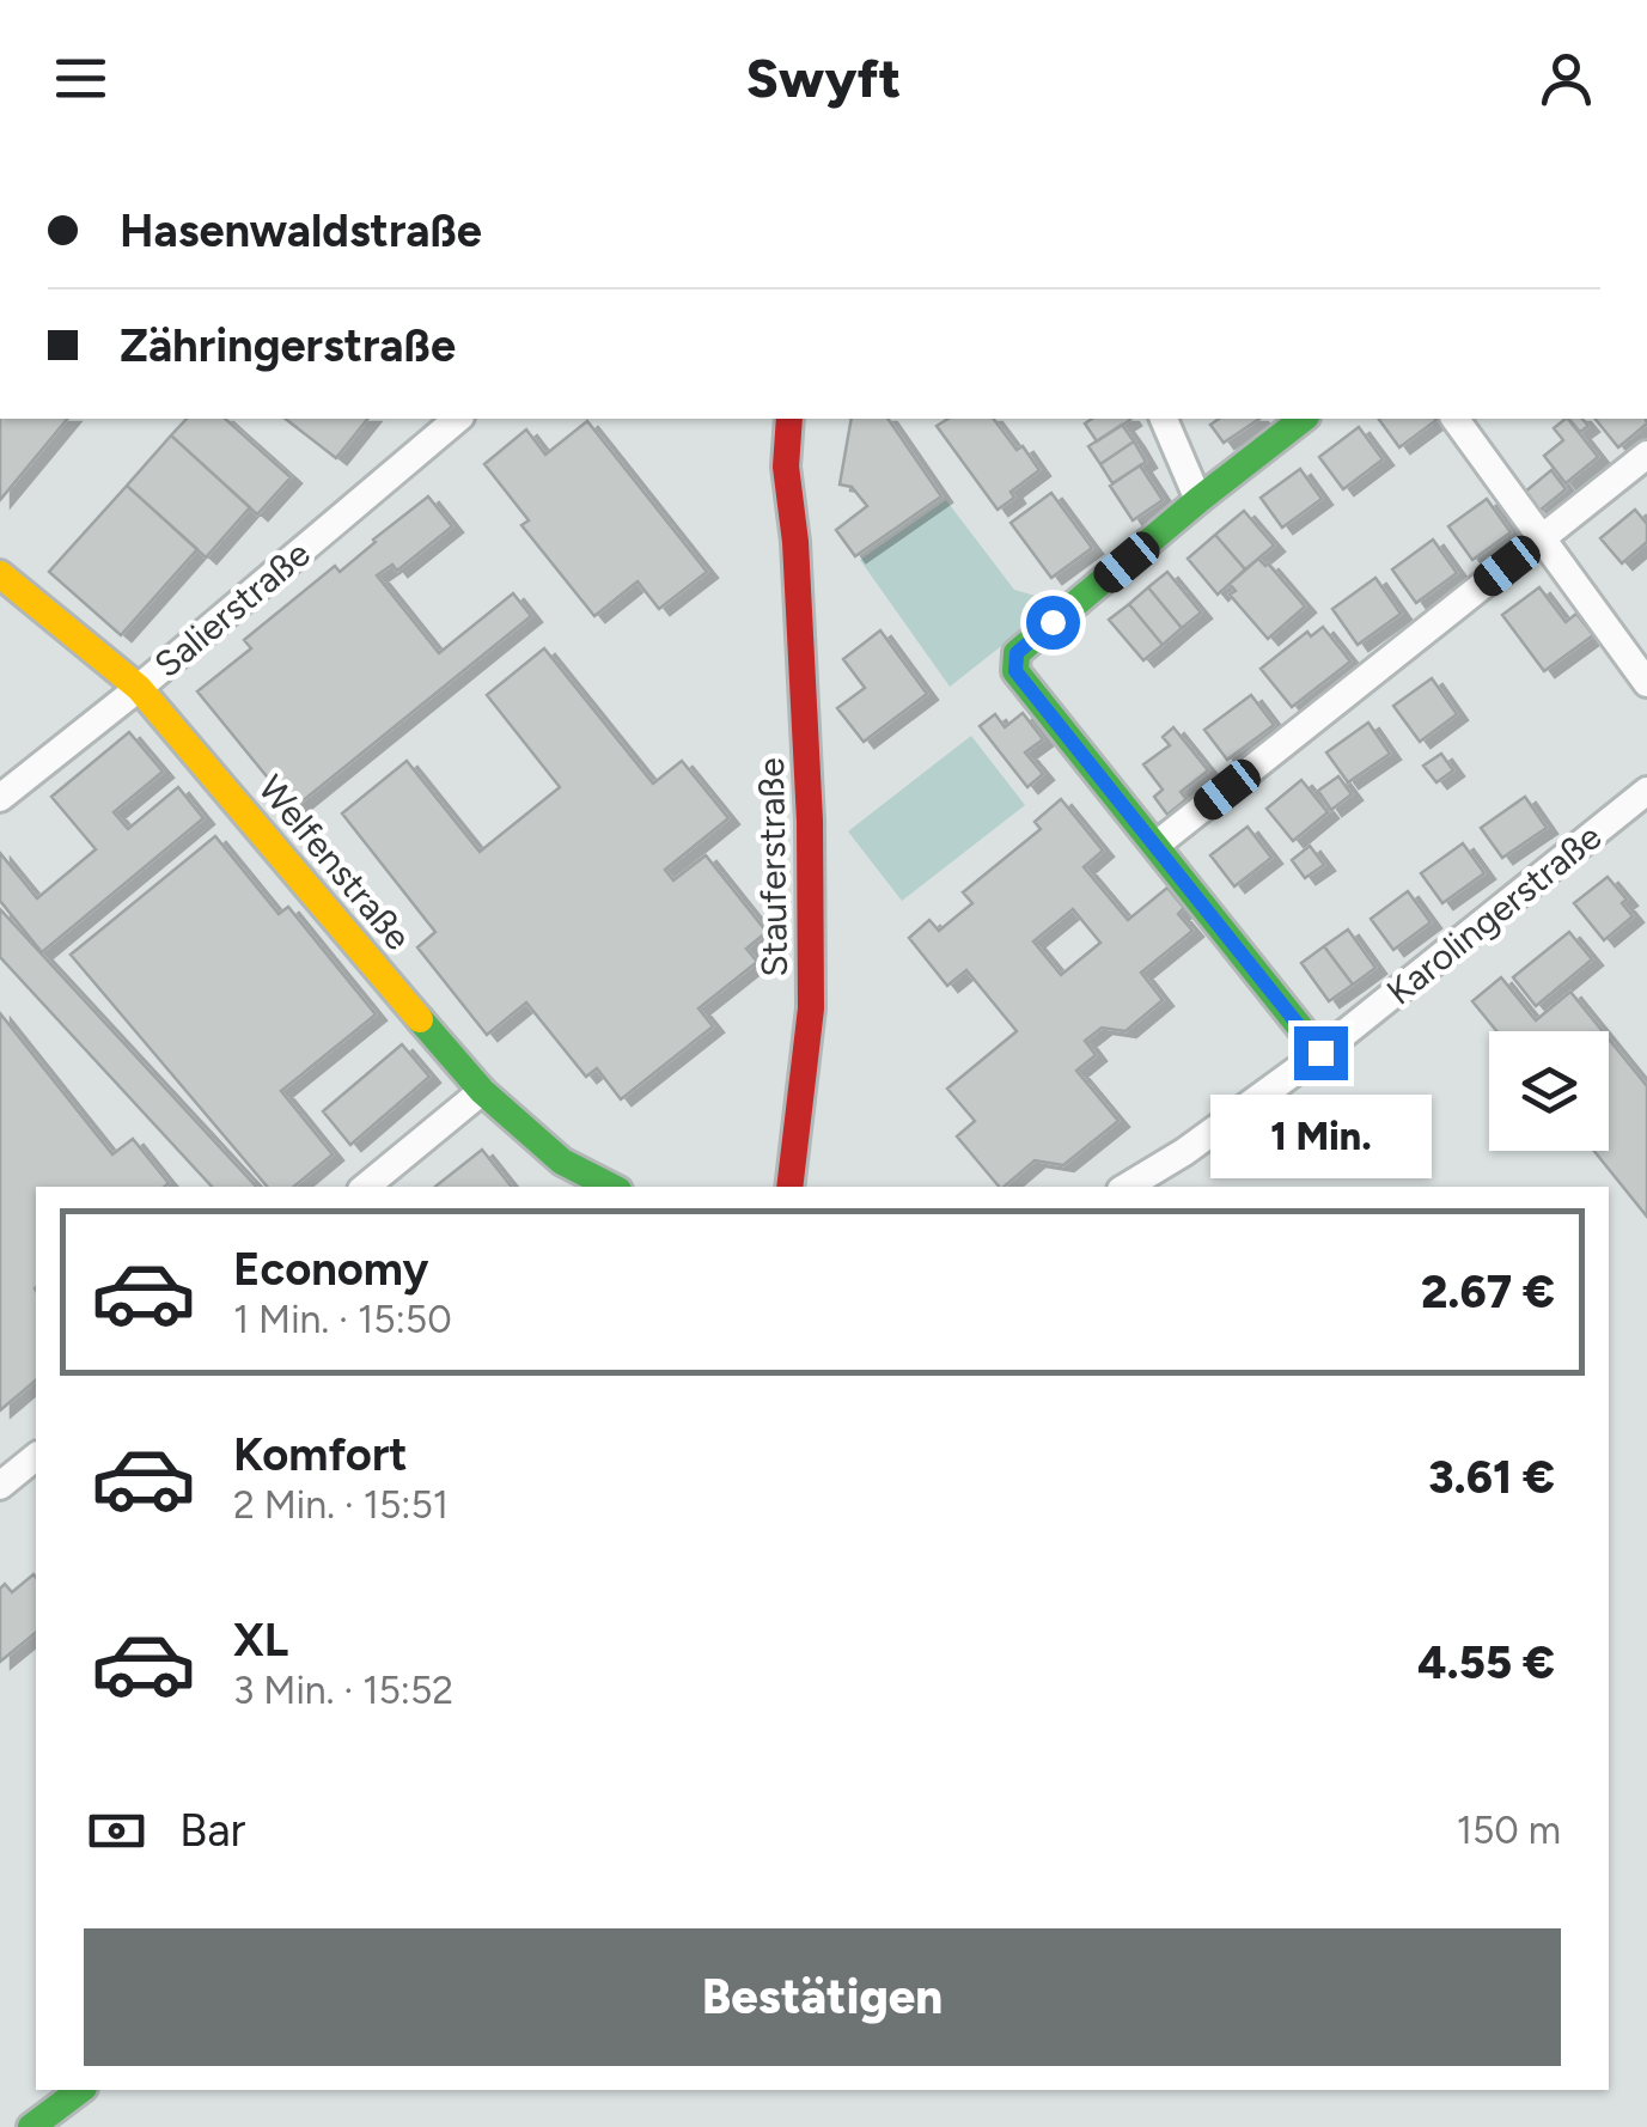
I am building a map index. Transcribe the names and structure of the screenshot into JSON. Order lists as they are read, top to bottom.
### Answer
{
  "streets": {
    "street": [
      "Salierstraße",
      "Welfenstraße",
      "Stauferstraße",
      "Karolingerstraße"
    ]
  },
  "crossings": [
    ["Salierstraße", "Welfenstraße"]
  ],
  "page": {
    "header": "Swyft",
    "banner": ["Hasenwaldstraße", "Zähringerstraße"],
    "bubble": "1 Min.",
    "list": [
      {
        "name": "Economy",
        "note": "1 Min. · 15:50",
        "value": "2.67 €"
      },
      {
        "name": "Komfort",
        "note": "2 Min. · 15:51",
        "value": "3.61 €"
      },
      {
        "name": "XL",
        "note": "3 Min. · 15:52",
        "value": "4.55 €"
      }
    ],
    "pay": ["Bar", "150 m"],
    "buttons": "Bestätigen"
  }
}
